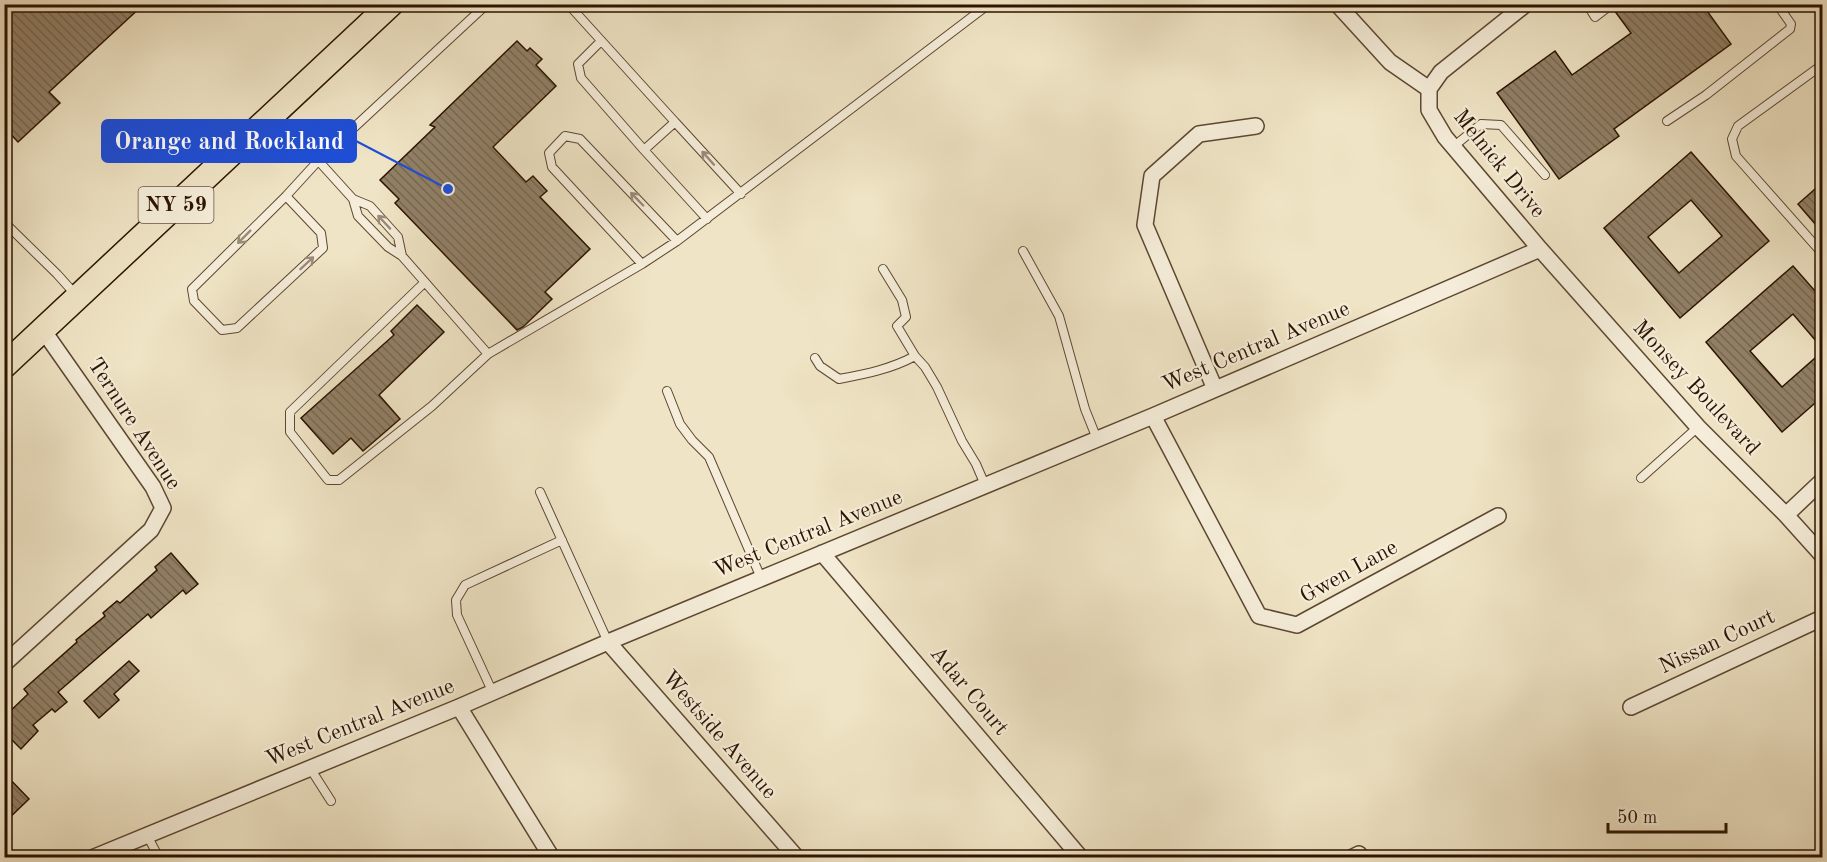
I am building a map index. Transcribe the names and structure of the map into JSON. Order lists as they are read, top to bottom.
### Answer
{
  "streets": {
    "main road": ["NY 59"],
    "street": [
      "Melnick Drive",
      "West Central Avenue",
      "Monsey Boulevard",
      "Ternure Avenue",
      "Gwen Lane",
      "Nissan Court",
      "Adar Court",
      "Westside Avenue"
    ]
  },
  "crossings": [
    ["Melnick Drive", "West Central Avenue"],
    ["Melnick Drive", "Monsey Boulevard"],
    ["NY 59", "Ternure Avenue"],
    ["West Central Avenue", "Monsey Boulevard"],
    ["West Central Avenue", "Gwen Lane"],
    ["West Central Avenue", "Adar Court"],
    ["West Central Avenue", "Westside Avenue"]
  ],
  "places": ["Orange and Rockland"],
  "scale_bar": "50 m"
}
